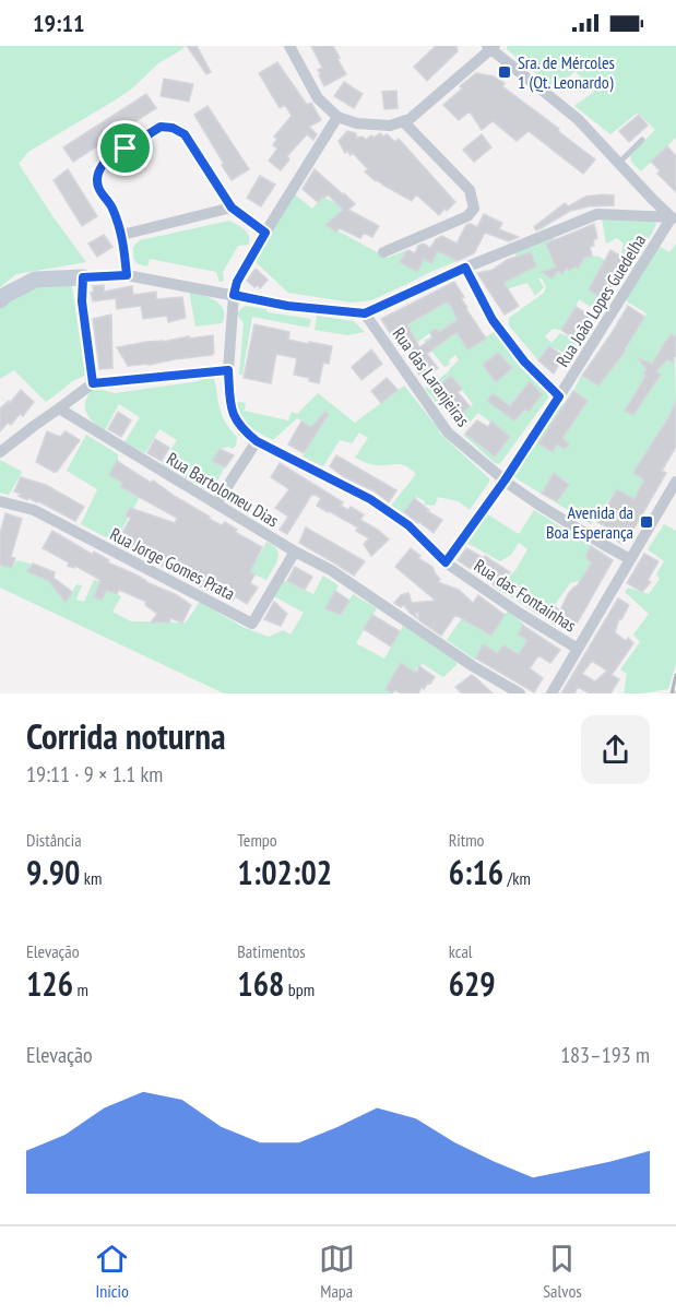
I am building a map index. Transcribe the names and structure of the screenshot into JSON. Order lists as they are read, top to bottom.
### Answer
{
  "streets": {
    "street": [
      "Rua João Lopes Guedelha",
      "Rua das Laranjeiras",
      "Rua Bartolomeu Dias",
      "Rua Jorge Gomes Prata",
      "Rua das Fontainhas"
    ]
  },
  "crossings": [
    ["Rua João Lopes Guedelha", "Rua das Laranjeiras"],
    ["Rua João Lopes Guedelha", "Rua das Fontainhas"],
    ["Rua Bartolomeu Dias", "Rua Jorge Gomes Prata"]
  ],
  "places": {
    "transit": ["Sra. de Mércoles 1 (Qt. Leonardo)", "Avenida da Boa Esperança"]
  },
  "page": {
    "status": "19:11",
    "heading": ["Corrida noturna", "19:11 · 9 × 1.1 km"],
    "stats": [
      ["Distância", "9.90 km"],
      ["Tempo", "1:02:02"],
      ["Ritmo", "6:16 /km"],
      ["Elevação", "126 m"],
      ["Batimentos", "168 bpm"],
      ["kcal", "629"]
    ],
    "chart": ["Elevação", "183–193 m"],
    "tabs": ["Início", "Mapa", "Salvos"]
  }
}
